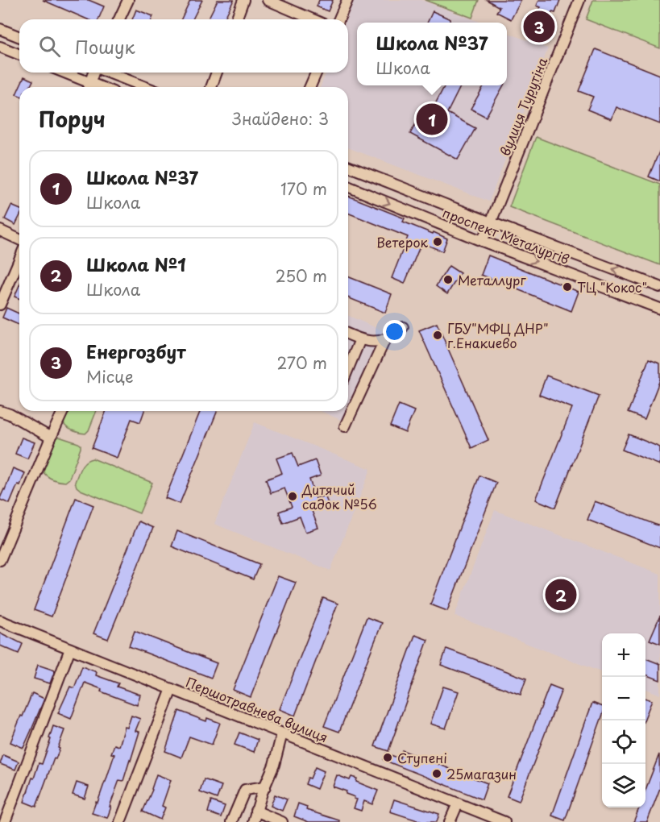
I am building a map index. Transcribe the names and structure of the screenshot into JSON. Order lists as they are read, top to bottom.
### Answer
{
  "streets": {
    "street": ["вулиця Турутіна", "проспект Металургів", "Першотравнева вулиця"]
  },
  "crossings": [
    ["вулиця Турутіна", "проспект Металургів"]
  ],
  "places": [
    "Ветерок",
    "Металлург",
    "ТЦ \"Кокос\"",
    "ГБУ\"МФЦ ДНР\" г.Енакиево",
    "Дитячий садок №56",
    "Ступені",
    "25магазин"
  ],
  "page": {
    "pins": ["3", "1", "2"],
    "search": "Пошук",
    "popup": ["Школа №37", "Школа"],
    "heading": ["Поруч", "Знайдено: 3"],
    "list": [
      {
        "mark": "1",
        "name": "Школа №37",
        "note": "Школа",
        "value": "170 m"
      },
      {
        "mark": "2",
        "name": "Школа №1",
        "note": "Школа",
        "value": "250 m"
      },
      {
        "mark": "3",
        "name": "Енергозбут",
        "note": "Місце",
        "value": "270 m"
      }
    ],
    "map_buttons": ["+", "−"]
  }
}
